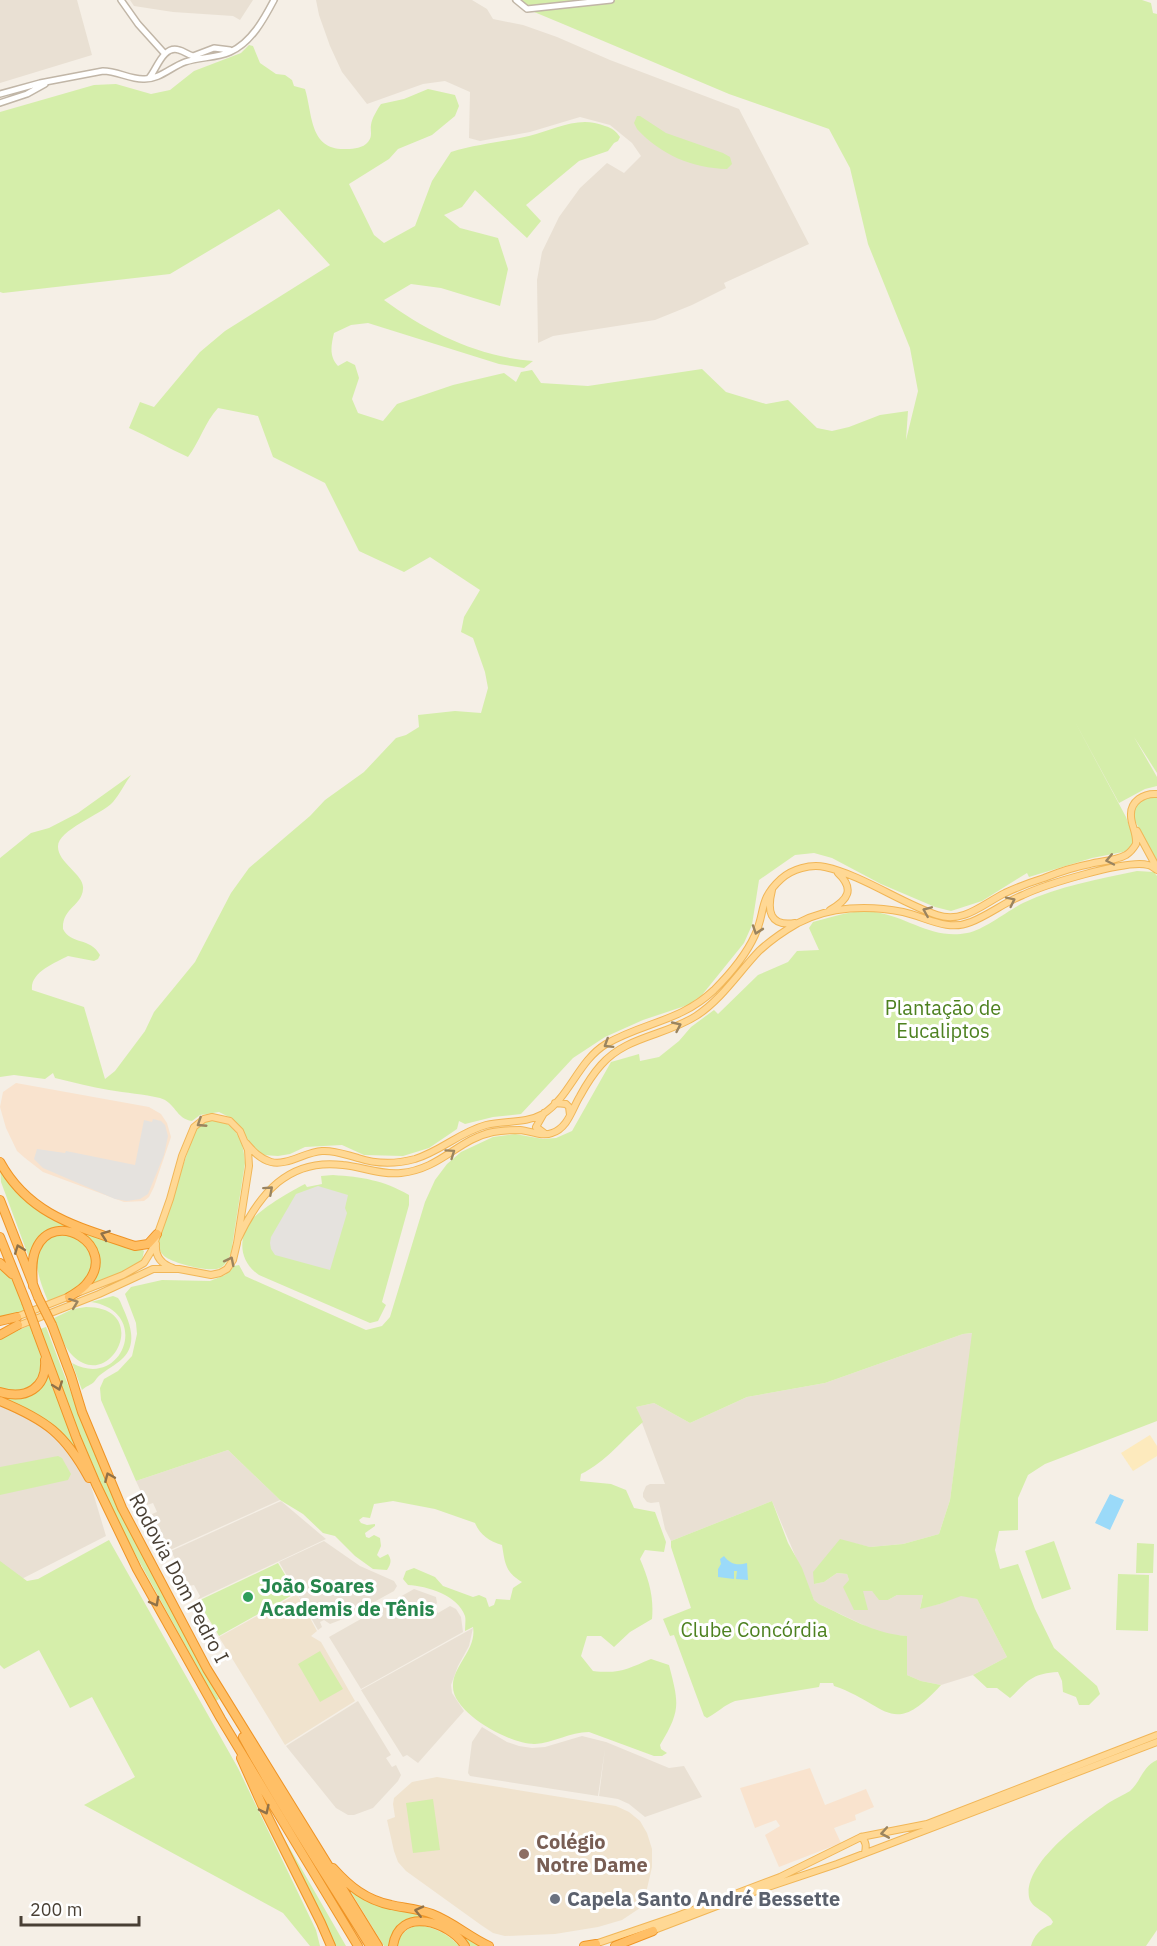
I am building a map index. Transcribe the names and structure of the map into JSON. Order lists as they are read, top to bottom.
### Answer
{
  "streets": {
    "highway": ["Rodovia Dom Pedro I"]
  },
  "parks": ["Plantação de Eucaliptos", "Clube Concórdia"],
  "places": ["João Soares Academis de Tênis", "Colégio Notre Dame", "Capela Santo André Bessette"],
  "scale_bar": "200 m"
}
